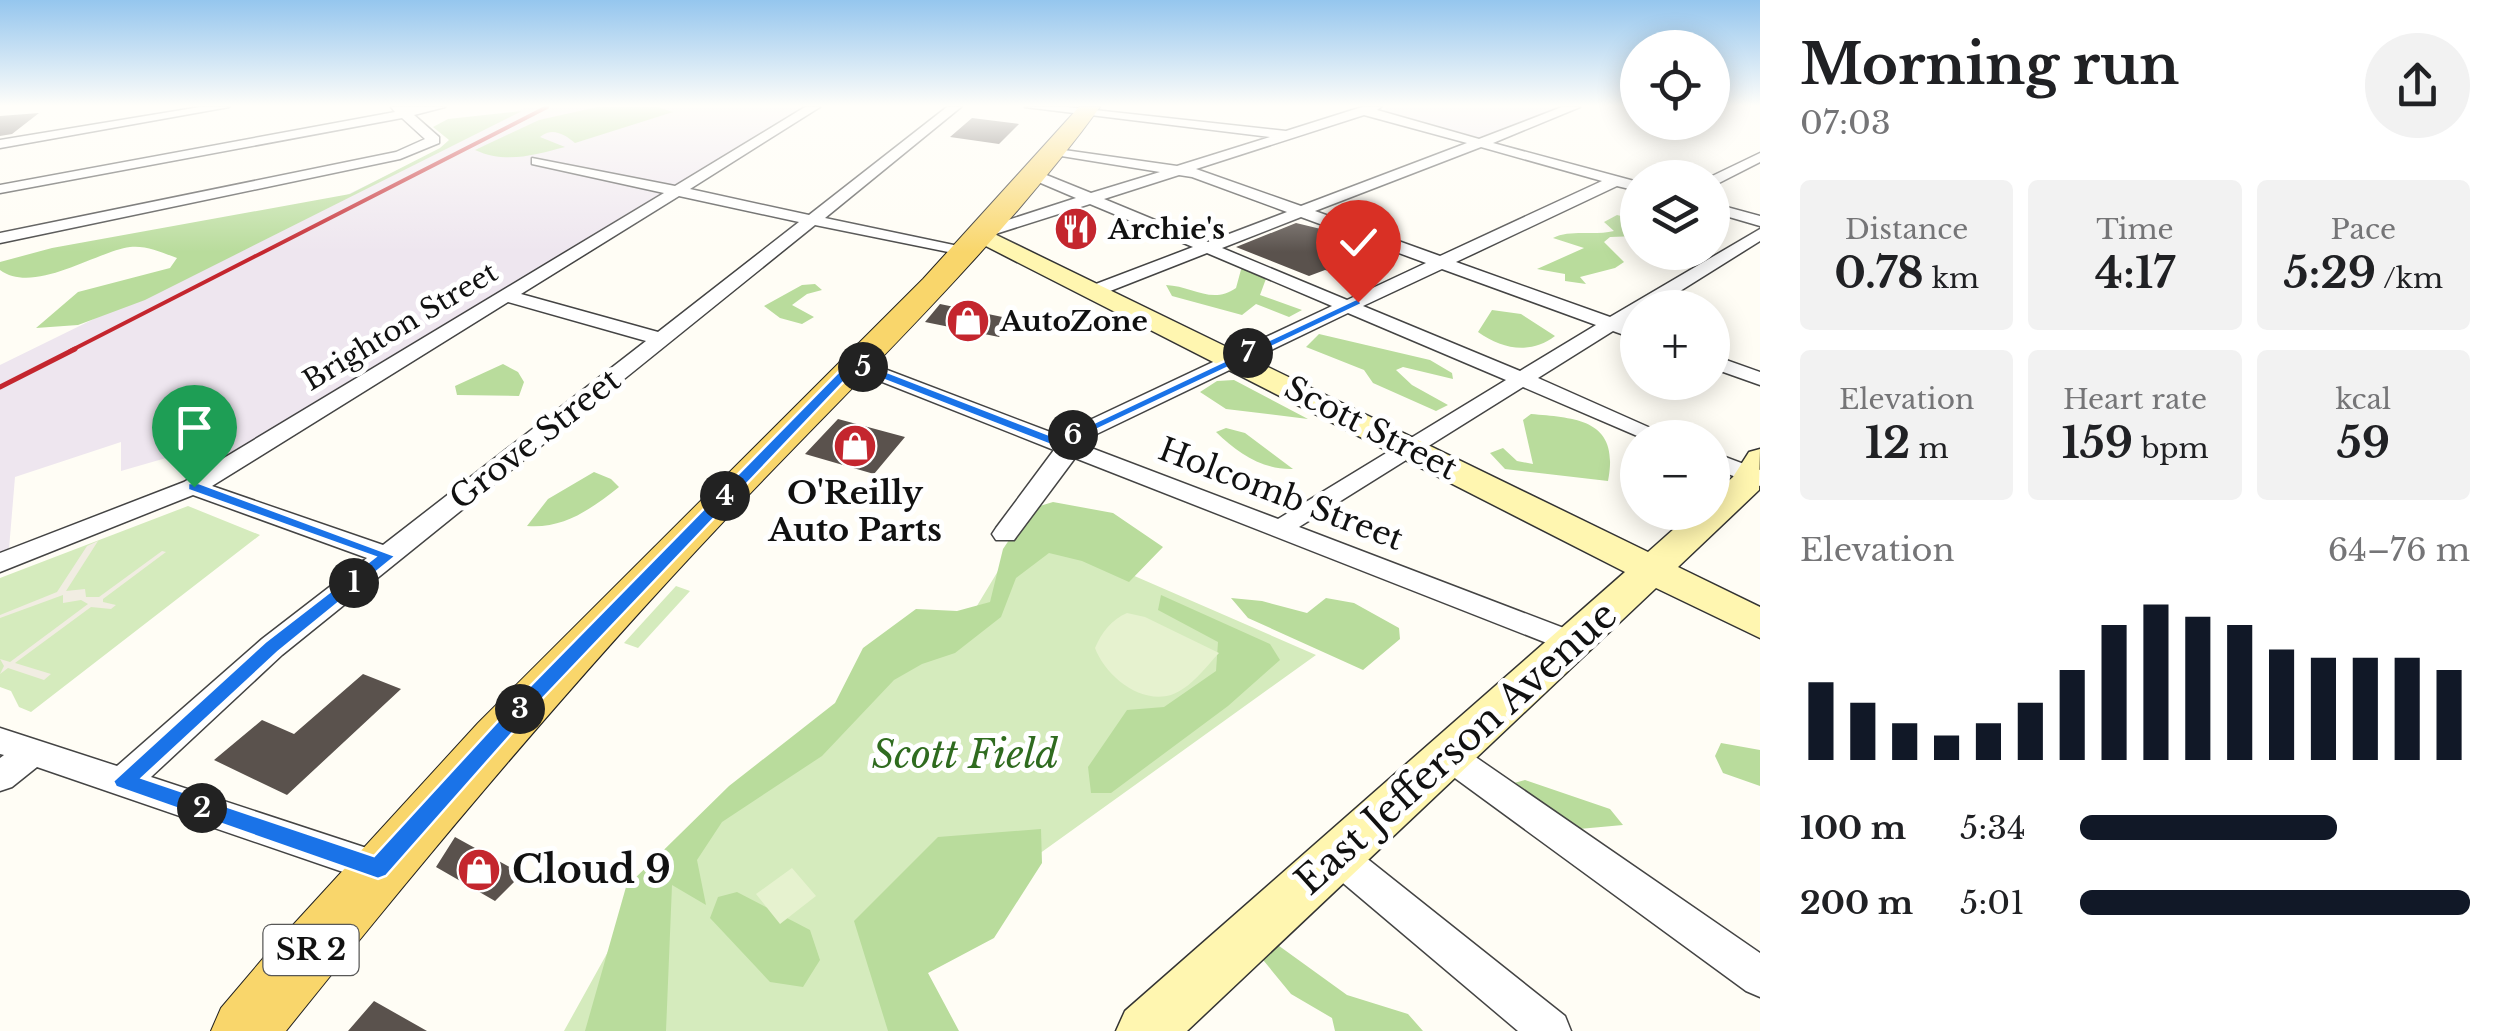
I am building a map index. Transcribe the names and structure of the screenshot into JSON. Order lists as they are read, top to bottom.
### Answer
{
  "streets": {
    "main road": ["SR 2"],
    "street": [
      "Brighton Street",
      "Scott Street",
      "Grove Street",
      "Holcomb Street",
      "East Jefferson Avenue"
    ]
  },
  "crossings": [
    ["Scott Street", "East Jefferson Avenue"],
    ["Scott Street", "SR 2"],
    ["Holcomb Street", "East Jefferson Avenue"],
    ["Holcomb Street", "SR 2"]
  ],
  "parks": ["Scott Field"],
  "places": {
    "restaurant": ["Archie's"],
    "shop": ["AutoZone", "O'Reilly Auto Parts", "Cloud 9"]
  },
  "page": {
    "heading": ["Morning run", "07:03"],
    "map_buttons": ["+", "−"],
    "stats": [
      ["Distance", "0.78 km"],
      ["Time", "4:17"],
      ["Pace", "5:29 /km"],
      ["Elevation", "12 m"],
      ["Heart rate", "159 bpm"],
      ["kcal", "59"]
    ],
    "pins": [
      "7",
      "5",
      "6",
      "4",
      "1",
      "3",
      "2"
    ],
    "chart": ["Elevation", "64–76 m"],
    "list": [
      {
        "name": "100 m",
        "note": "5:34"
      },
      {
        "name": "200 m",
        "note": "5:01"
      }
    ]
  }
}
